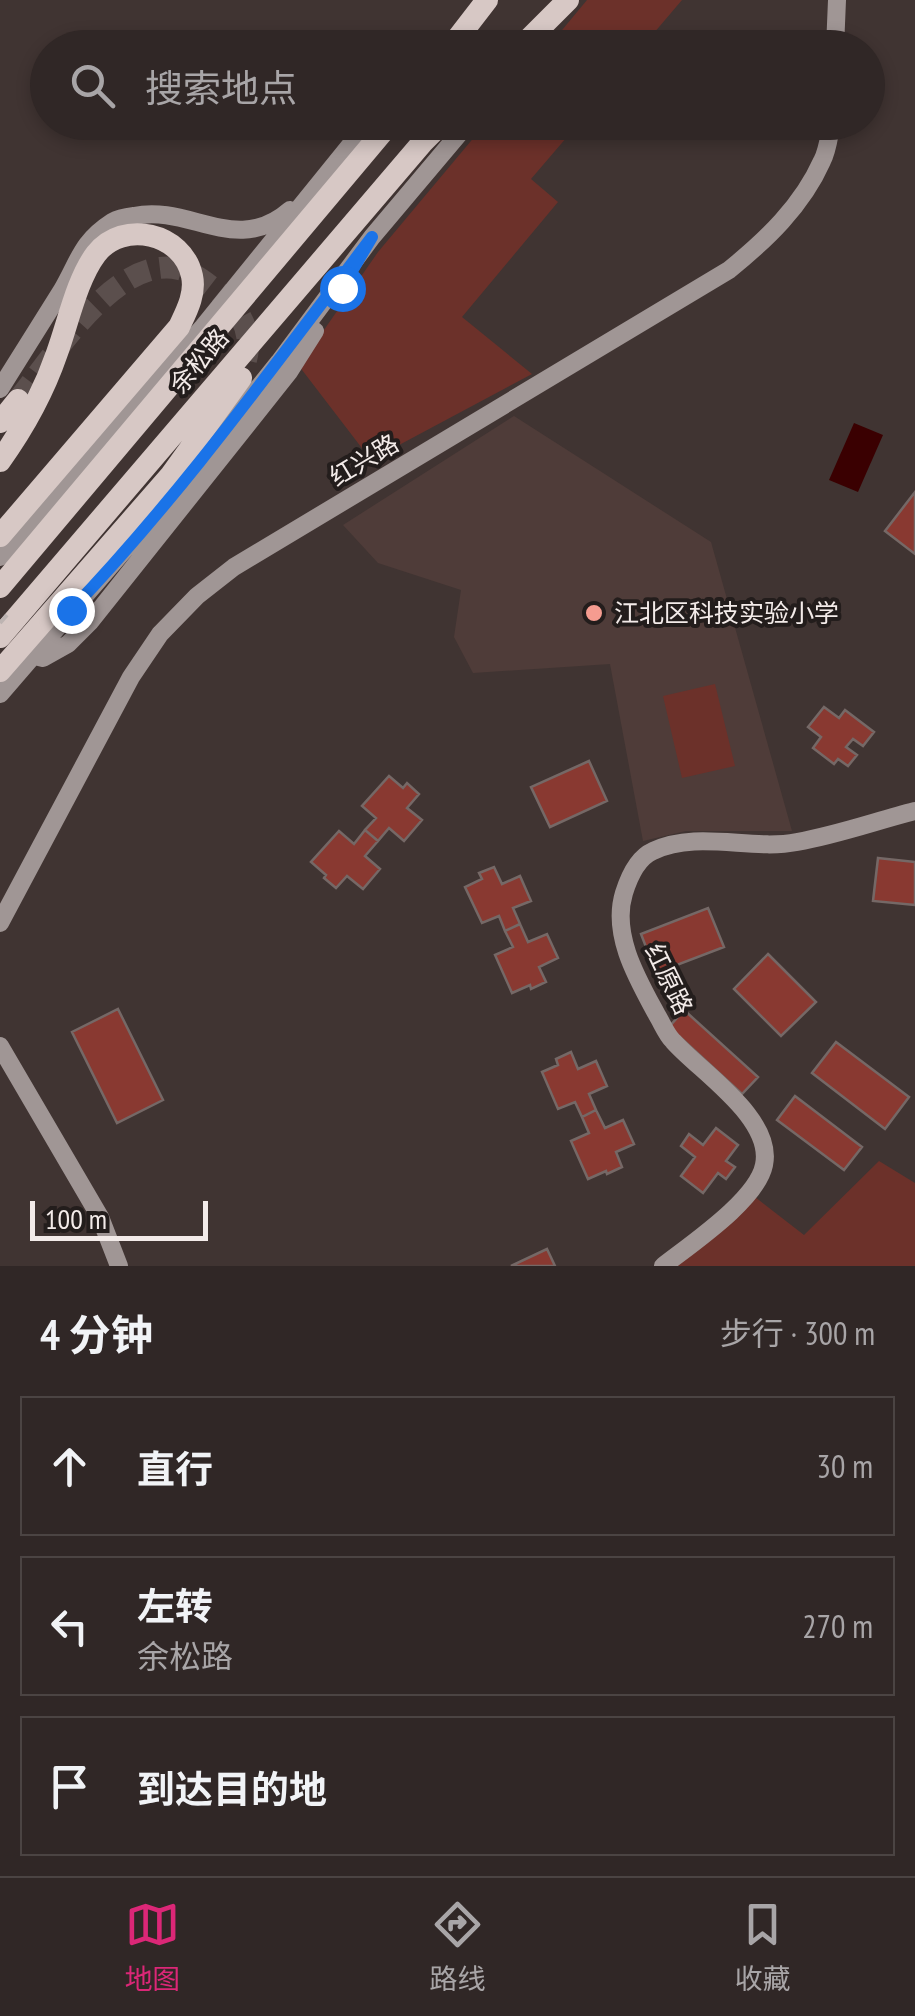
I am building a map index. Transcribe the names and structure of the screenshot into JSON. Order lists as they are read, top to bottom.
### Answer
{
  "streets": {
    "highway": ["余松路"],
    "main road": ["红兴路", "红原路"]
  },
  "places": ["江北区科技实验小学"],
  "scale_bar": "100 m",
  "page": {
    "search": "搜索地点",
    "scale": "100 m",
    "heading": ["4 分钟", "步行 · 300 m"],
    "list": [
      ["直行", "30 m"],
      ["左转", "余松路", "270 m"],
      "到达目的地"
    ],
    "nav": ["地图", "路线", "收藏"]
  }
}
